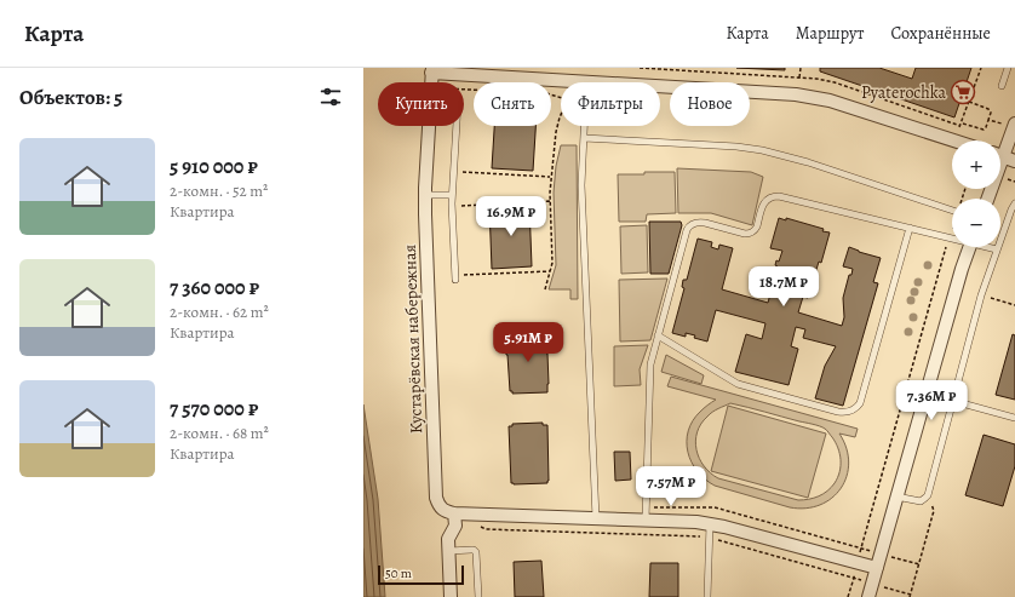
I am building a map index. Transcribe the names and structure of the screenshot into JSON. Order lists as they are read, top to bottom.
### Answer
{
  "streets": {
    "street": ["Кустарёвская набережная"]
  },
  "places": {
    "supermarket": ["Pyaterochka"]
  },
  "scale_bar": "50 m",
  "page": {
    "header": "Карта",
    "nav": ["Карта", "Маршрут", "Сохранённые"],
    "heading": "Объектов: 5",
    "chip": [
      "Купить",
      "Снять",
      "Фильтры",
      "Новое"
    ],
    "list": [
      {
        "name": "5 910 000 ₽",
        "note": "2-комн. · 52 m² · Квартира"
      },
      {
        "name": "7 360 000 ₽",
        "note": "2-комн. · 62 m² · Квартира"
      },
      {
        "name": "7 570 000 ₽",
        "note": "2-комн. · 68 m² · Квартира"
      }
    ],
    "map_buttons": ["+", "−"],
    "price": [
      "16.9M ₽",
      "18.7M ₽",
      "5.91M ₽",
      "7.36M ₽",
      "7.57M ₽"
    ],
    "scale": "50 m"
  }
}
